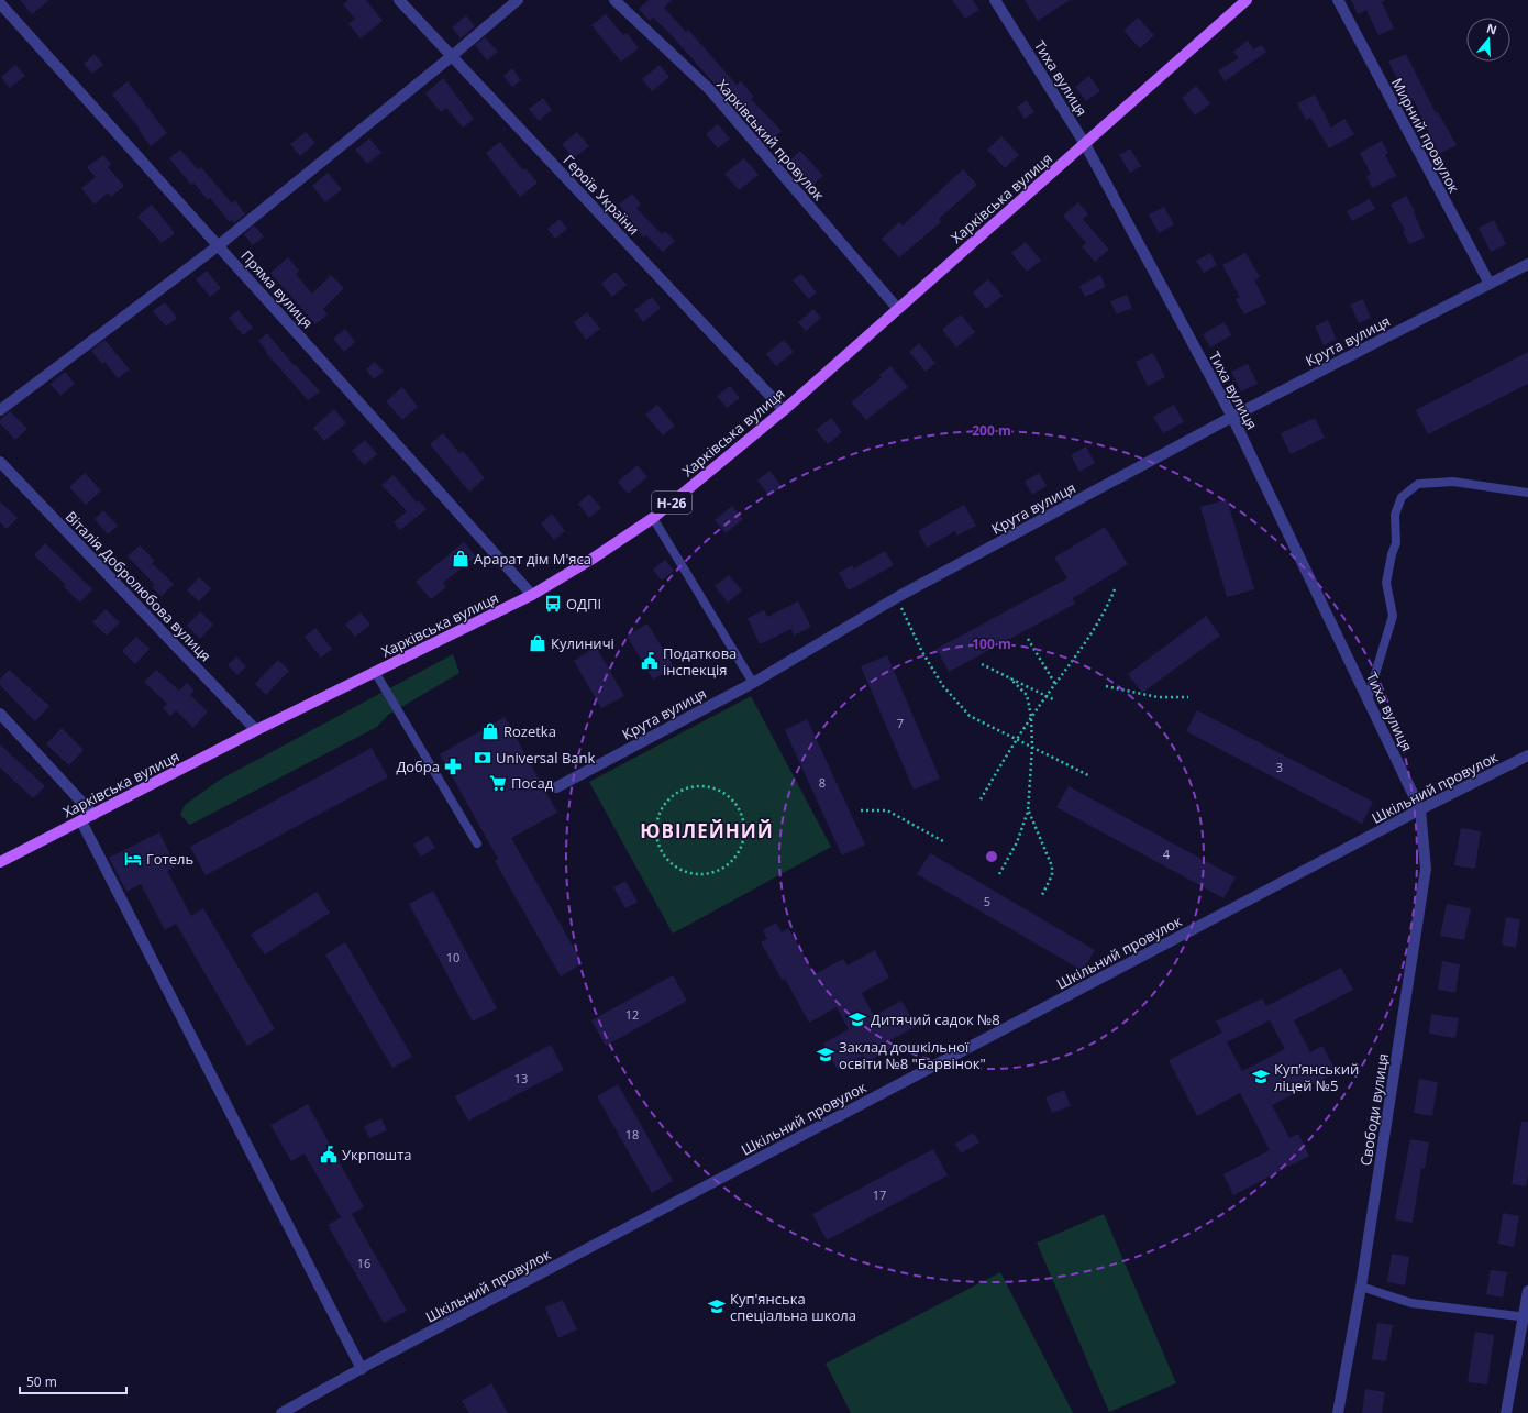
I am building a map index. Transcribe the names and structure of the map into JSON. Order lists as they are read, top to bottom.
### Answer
{
  "streets": {
    "main road": ["Харківська вулиця", "Н-26"],
    "street": [
      "Тиха вулиця",
      "Мирний провулок",
      "Харківський провулок",
      "Героїв України",
      "Пряма вулиця",
      "Крута вулиця",
      "Віталія Добролюбова вулиця",
      "Шкільний провулок",
      "Свободи вулиця"
    ]
  },
  "crossings": [
    ["Тиха вулиця", "Харківська вулиця"],
    ["Тиха вулиця", "Крута вулиця"],
    ["Тиха вулиця", "Шкільний провулок"],
    ["Тиха вулиця", "Свободи вулиця"],
    ["Мирний провулок", "Крута вулиця"],
    ["Харківський провулок", "Харківська вулиця"],
    ["Героїв України", "Харківська вулиця"],
    ["Харківська вулиця", "Пряма вулиця"],
    ["Харківська вулиця", "Віталія Добролюбова вулиця"],
    ["Шкільний провулок", "Свободи вулиця"]
  ],
  "districts": ["ЮВІЛЕЙНИЙ"],
  "places": {
    "shop": ["Арарат дім М'яса", "Кулиничі", "Rozetka"],
    "bus stop": ["ОДПІ"],
    "public building": ["Податкова інспекція", "Укрпошта"],
    "bank": ["Universal Bank"],
    "pharmacy": ["Добра"],
    "supermarket": ["Посад"],
    "hotel": ["Готель"],
    "school or university": [
      "Дитячий садок №8",
      "Заклад дошкільної освіти №8 \"Барвінок\"",
      "Куп’янський ліцей №5",
      "Куп'янська спеціальна школа"
    ]
  },
  "house_numbers": [
    "7",
    "3",
    "8",
    "4",
    "5",
    "10",
    "12",
    "13",
    "18",
    "17",
    "16"
  ],
  "scale_bar": "50 m",
  "north": "top",
  "rings": ["200 m", "100 m"]
}
